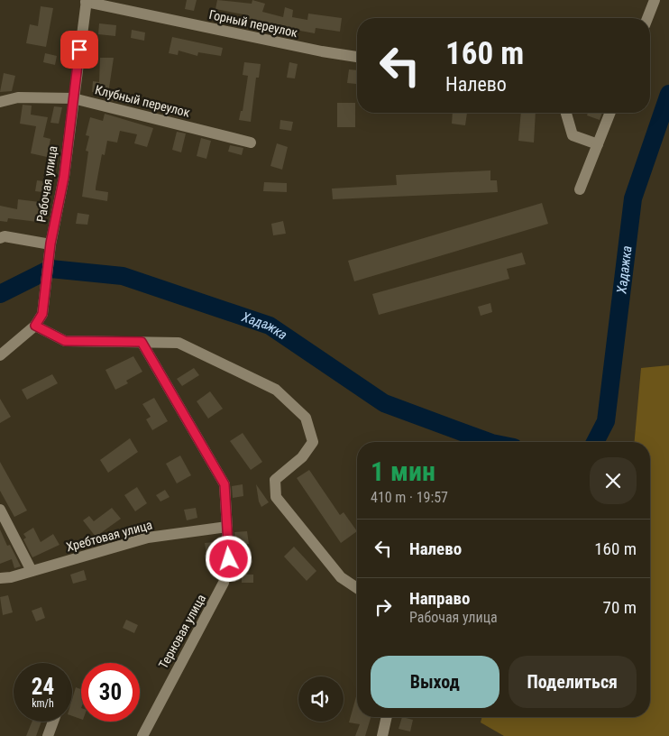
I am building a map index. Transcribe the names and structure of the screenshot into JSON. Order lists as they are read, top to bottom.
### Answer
{
  "streets": {
    "street": [
      "Горный переулок",
      "Клубный переулок",
      "Рабочая улица",
      "Хребтовая улица",
      "Терновая улица"
    ]
  },
  "crossings": [
    ["Горный переулок", "Рабочая улица"],
    ["Клубный переулок", "Рабочая улица"],
    ["Хребтовая улица", "Терновая улица"]
  ],
  "water": ["Хадажка"],
  "page": {
    "turn": ["160 m", "Налево"],
    "heading": ["1 мин", "410 m · 19:57"],
    "list": [
      {
        "name": "Налево",
        "value": "160 m"
      },
      {
        "name": "Направо",
        "note": "Рабочая улица",
        "value": "70 m"
      }
    ],
    "buttons": ["Выход", "Поделиться"],
    "speed": "24 km/h",
    "limit": "30"
  }
}
